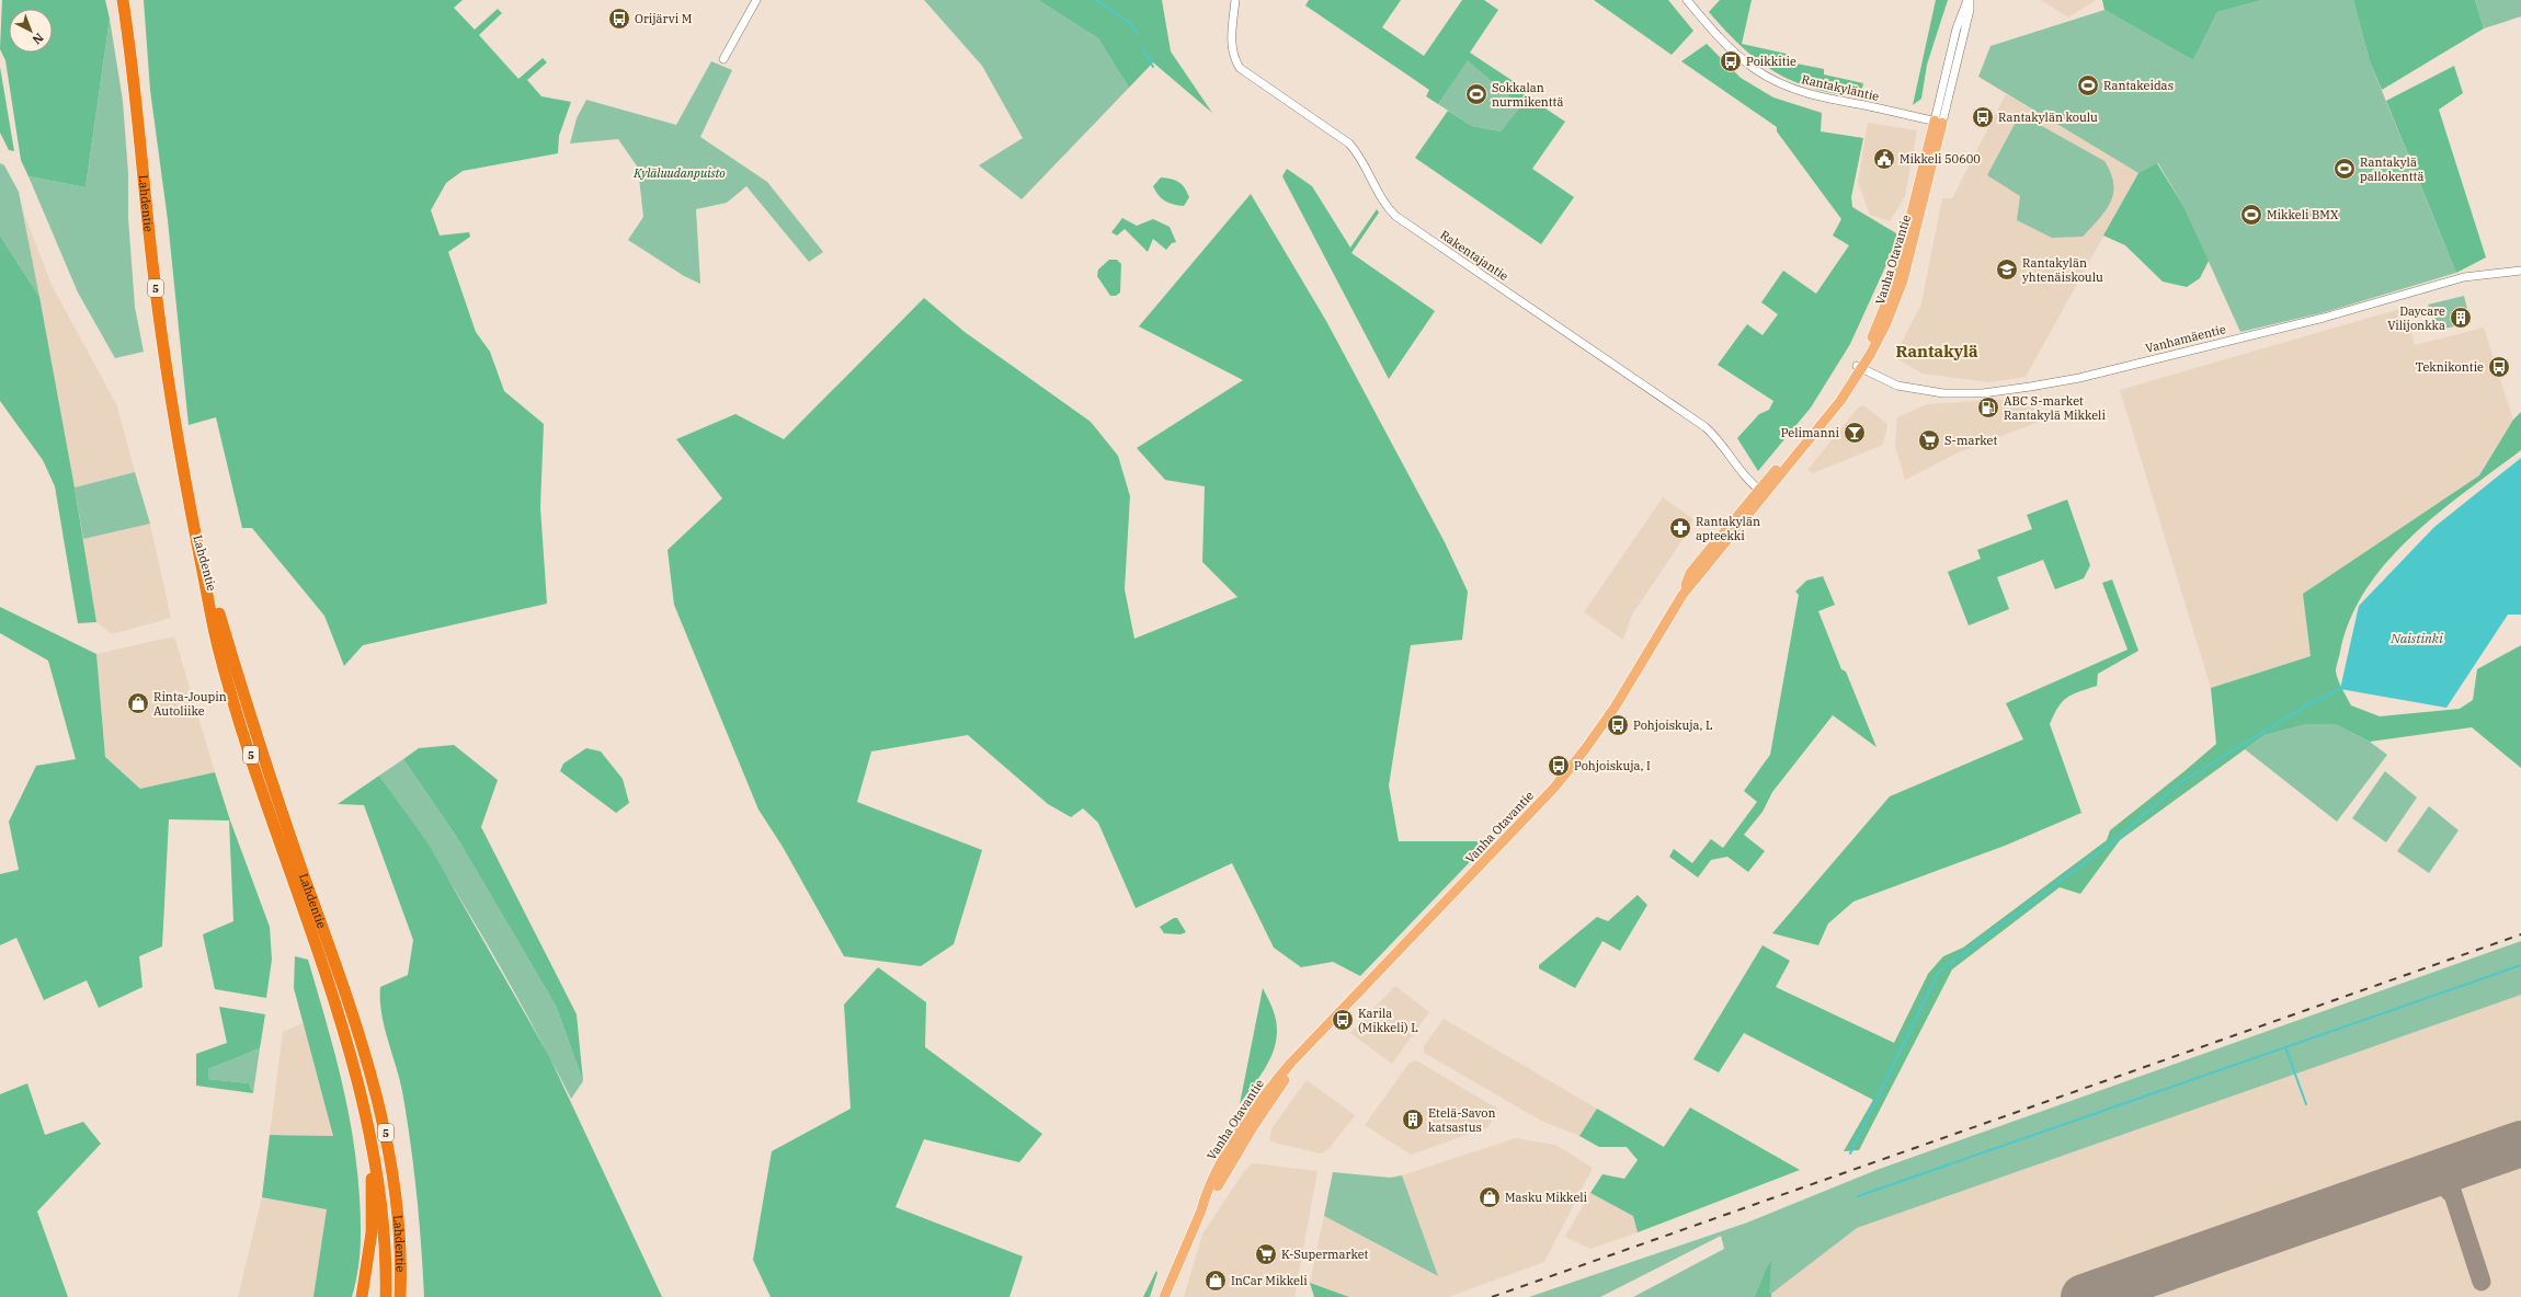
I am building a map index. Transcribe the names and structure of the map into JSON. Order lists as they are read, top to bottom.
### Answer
{
  "streets": {
    "highway": ["Lahdentie", "5"],
    "main road": ["Vanha Otavantie"],
    "street": ["Rantakyläntie", "Rakentajantie", "Vanhamäentie"]
  },
  "crossings": [
    ["Rantakyläntie", "Vanha Otavantie"],
    ["Rakentajantie", "Vanha Otavantie"],
    ["Vanha Otavantie", "Vanhamäentie"]
  ],
  "districts": ["Rantakylä"],
  "water": ["Naistinki"],
  "parks": ["Kyläluudanpuisto"],
  "places": {
    "bus stop": [
      "Orijärvi M",
      "Poikkitie",
      "Rantakylän koulu",
      "Teknikontie",
      "Pohjoiskuja, L",
      "Pohjoiskuja, I",
      "Karila (Mikkeli) L"
    ],
    "sports": [
      "Rantakeidas",
      "Sokkalan nurmikenttä",
      "Rantakylä pallokenttä",
      "Mikkeli BMX"
    ],
    "public building": ["Mikkeli 50600"],
    "school or university": ["Rantakylän yhtenäiskoulu"],
    "building": ["Daycare Vilijonkka", "Etelä-Savon katsastus"],
    "fuel station": ["ABC S-market Rantakylä Mikkeli"],
    "bar": ["Pelimanni"],
    "supermarket": ["S-market", "K-Supermarket"],
    "pharmacy": ["Rantakylän apteekki"],
    "shop": ["Rinta-Joupin Autoliike", "Masku Mikkeli", "InCar Mikkeli"]
  },
  "north": "bottom right"
}
